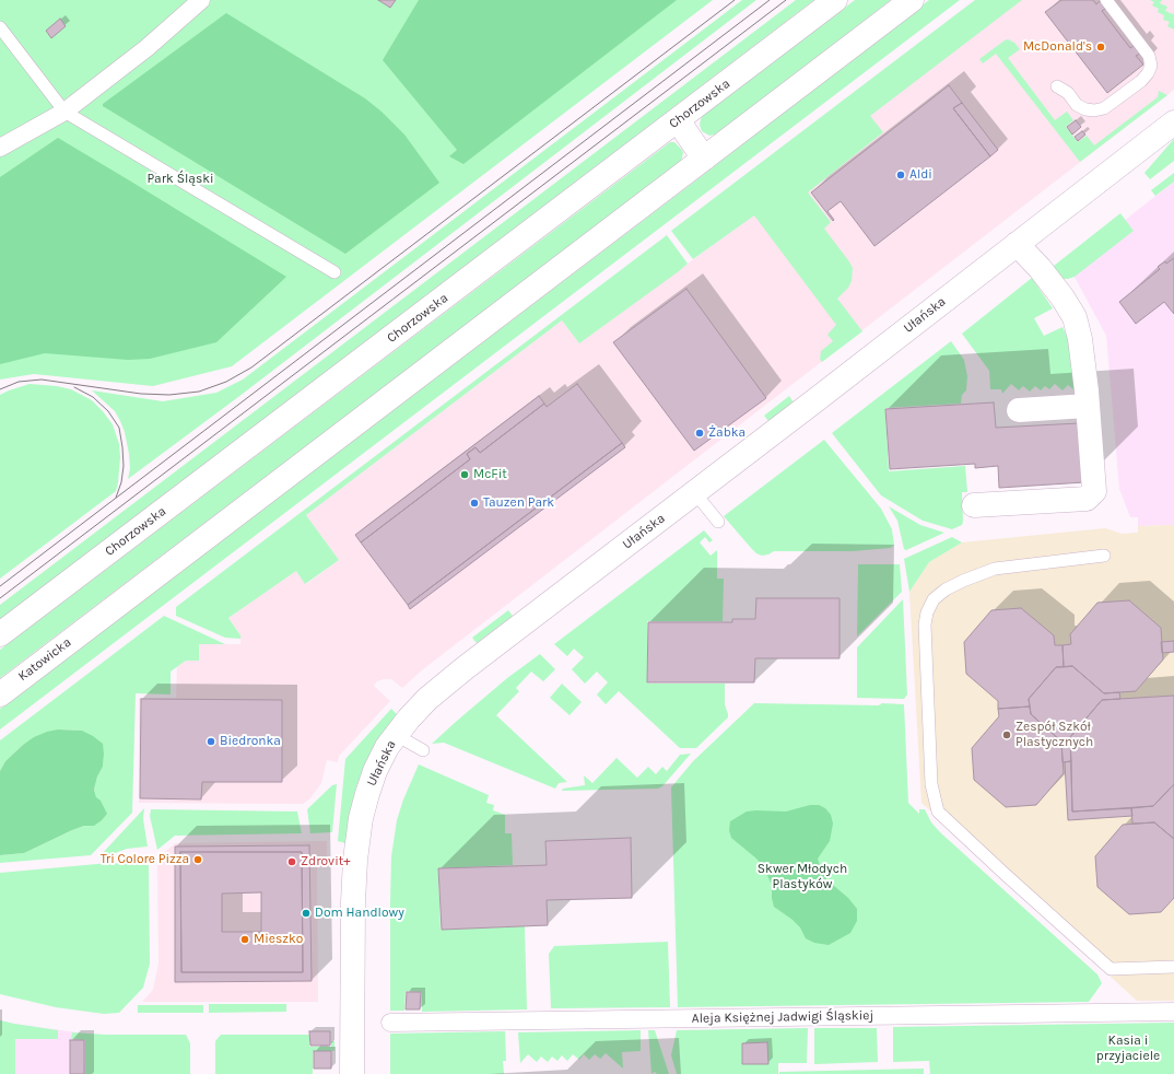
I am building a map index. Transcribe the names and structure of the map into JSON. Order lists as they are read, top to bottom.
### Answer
{
  "streets": {
    "main road": ["Chorzowska", "Ułańska", "Katowicka"],
    "street": ["Aleja Księżnej Jadwigi Śląskiej"]
  },
  "parks": ["Park Śląski", "Skwer Młodych Plastyków", "Kasia i przyjaciele"],
  "places": [
    "McDonald's",
    "Aldi",
    "Żabka",
    "McFit",
    "Tauzen Park",
    "Zespół Szkół Plastycznych",
    "Biedronka",
    "Tri Colore Pizza",
    "Zdrovit+",
    "Dom Handlowy",
    "Mieszko"
  ]
}
